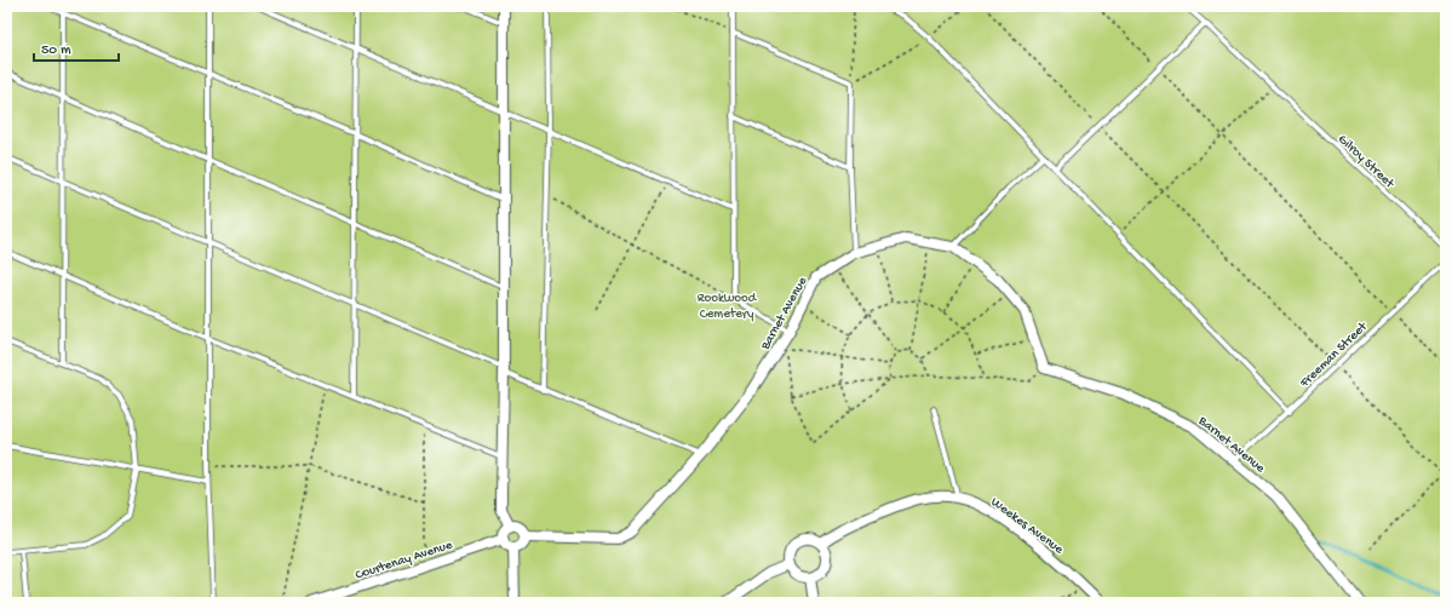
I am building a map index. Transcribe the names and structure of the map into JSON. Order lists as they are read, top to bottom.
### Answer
{
  "streets": {
    "street": ["Barnet Avenue", "Weekes Avenue", "Courtenay Avenue"],
    "lane": ["Gilroy Street", "Freeman Street"]
  },
  "crossings": [
    ["Barnet Avenue", "Freeman Street"],
    ["Barnet Avenue", "Courtenay Avenue"]
  ],
  "parks": ["Rookwood Cemetery"],
  "scale_bar": "50 m"
}
